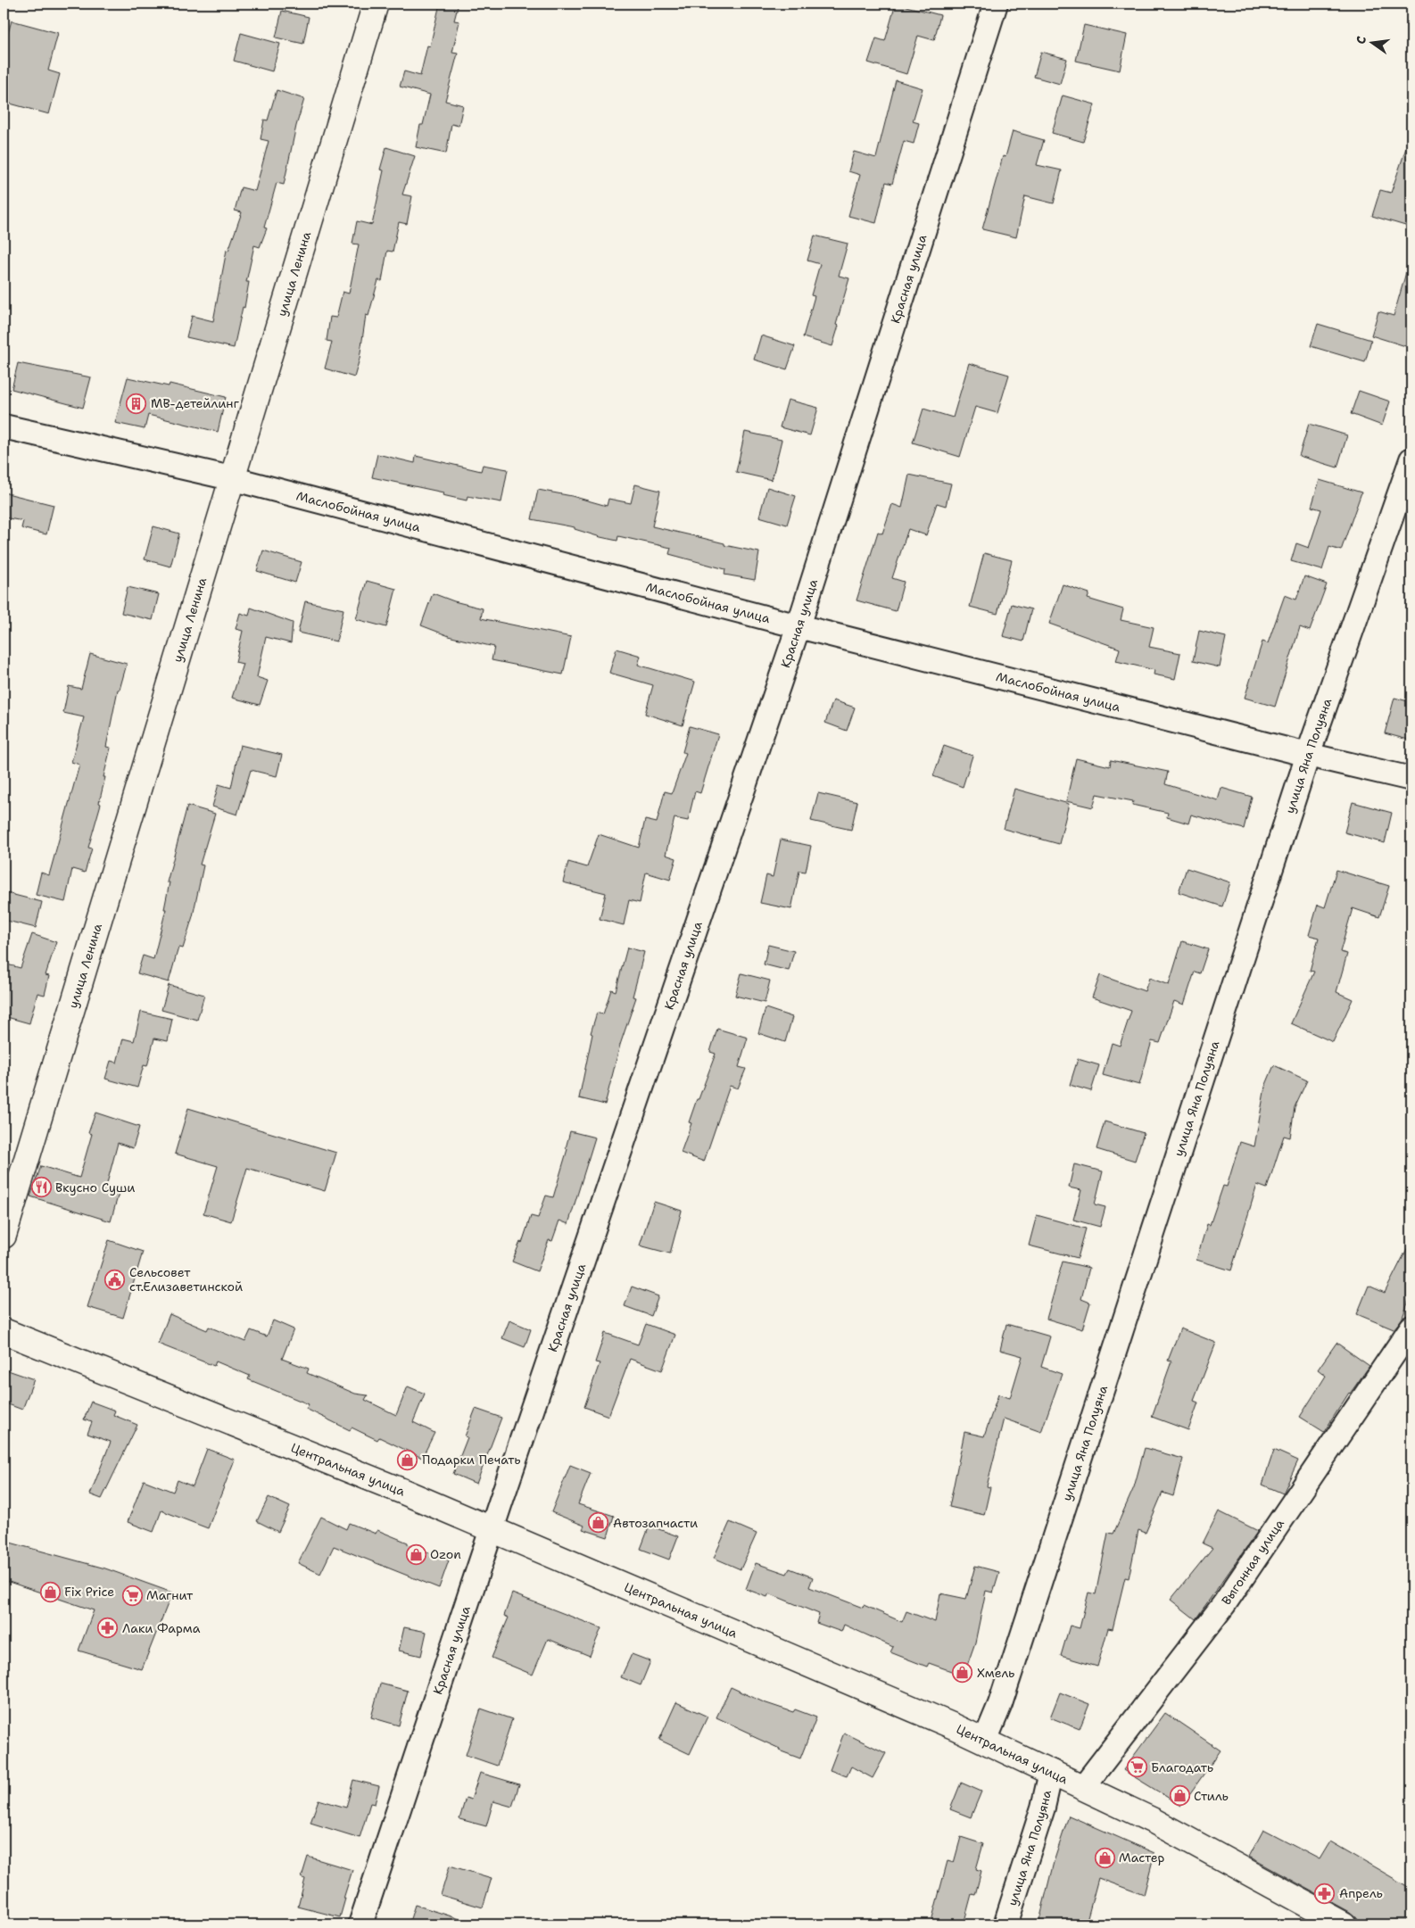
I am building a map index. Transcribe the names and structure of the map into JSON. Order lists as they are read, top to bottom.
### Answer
{
  "streets": {
    "street": [
      "улица Ленина",
      "Красная улица",
      "Маслобойная улица",
      "улица Яна Полуяна",
      "Центральная улица",
      "Выгонная улица"
    ]
  },
  "crossings": [
    ["улица Ленина", "Маслобойная улица"],
    ["Красная улица", "Маслобойная улица"],
    ["Красная улица", "Центральная улица"],
    ["Маслобойная улица", "улица Яна Полуяна"],
    ["улица Яна Полуяна", "Центральная улица"],
    ["Центральная улица", "Выгонная улица"]
  ],
  "places": {
    "building": ["MB-детейлинг"],
    "restaurant": ["Вкусно Суши"],
    "public building": ["Сельсовет ст.Елизаветинской"],
    "shop": [
      "Подарки Печать",
      "Автозапчасти",
      "Ozon",
      "Fix Price",
      "Хмель",
      "Стиль",
      "Мастер"
    ],
    "supermarket": ["Магнит", "Благодать"],
    "pharmacy": ["Лаки Фарма", "Апрель"]
  },
  "north": "left"
}
